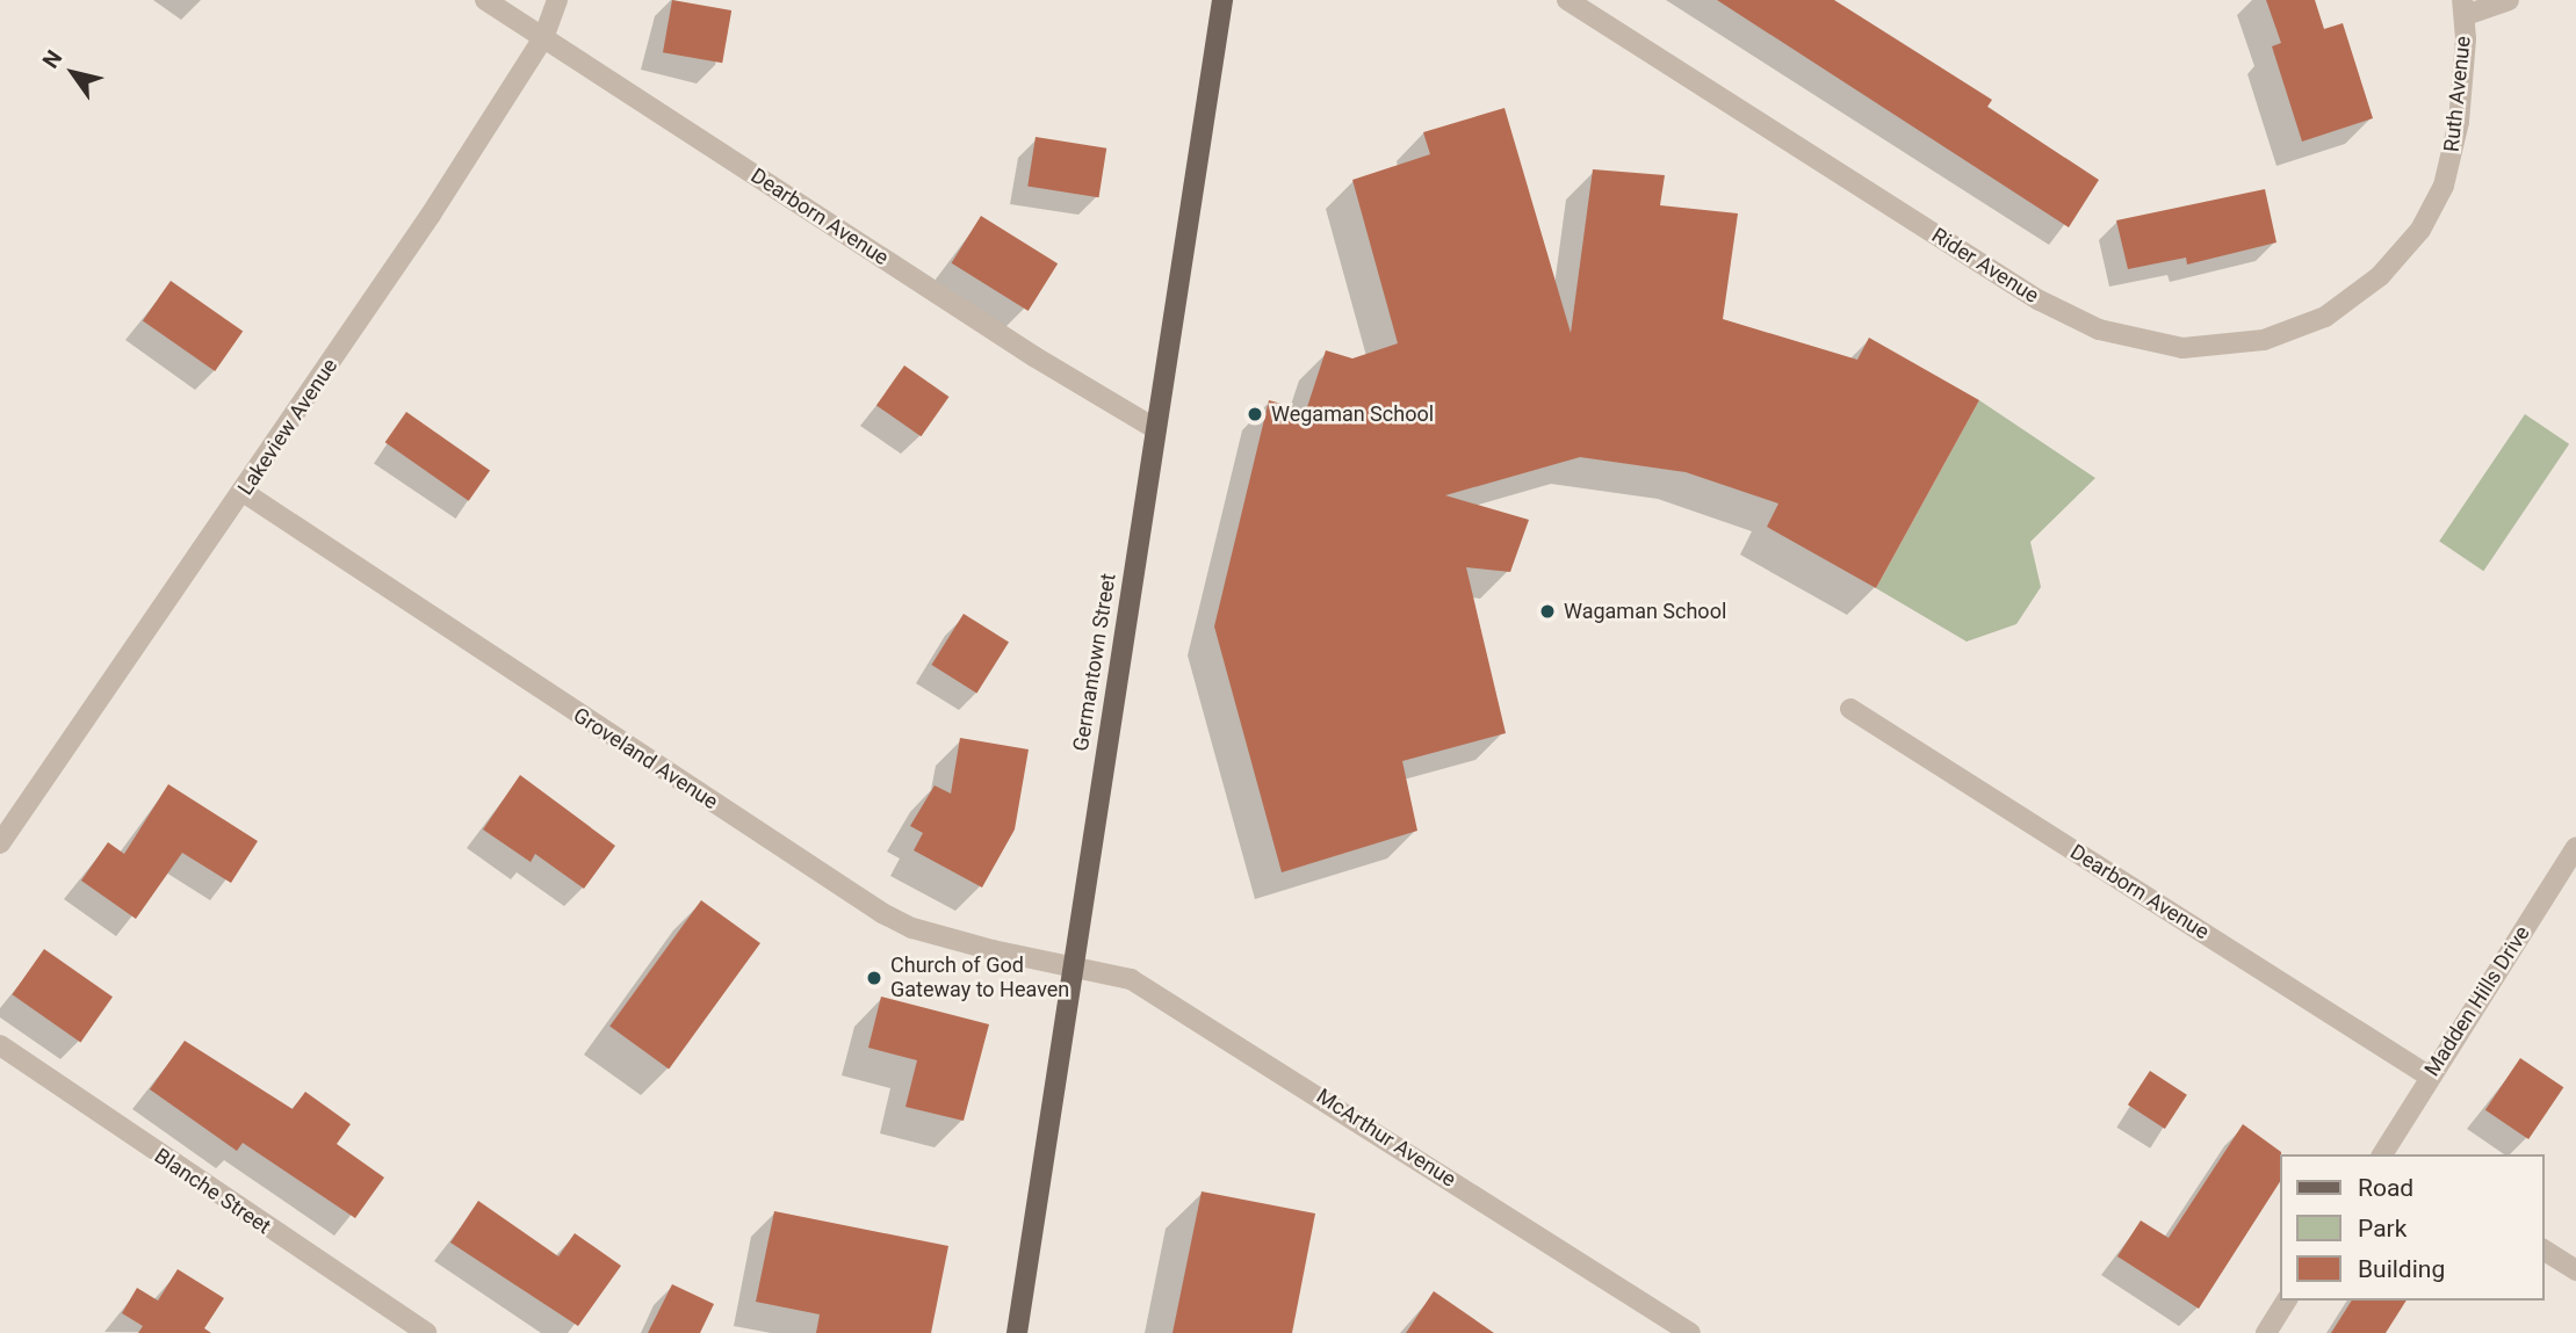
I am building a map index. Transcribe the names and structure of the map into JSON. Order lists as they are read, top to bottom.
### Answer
{
  "streets": {
    "main road": ["Germantown Street"],
    "street": [
      "Ruth Avenue",
      "Dearborn Avenue",
      "Rider Avenue",
      "Lakeview Avenue",
      "Groveland Avenue",
      "Madden Hills Drive",
      "McArthur Avenue",
      "Blanche Street"
    ]
  },
  "crossings": [
    ["Ruth Avenue", "Rider Avenue"],
    ["Dearborn Avenue", "Lakeview Avenue"],
    ["Dearborn Avenue", "Germantown Street"],
    ["Dearborn Avenue", "Madden Hills Drive"],
    ["Lakeview Avenue", "Groveland Avenue"],
    ["Germantown Street", "Groveland Avenue"],
    ["Germantown Street", "McArthur Avenue"],
    ["Groveland Avenue", "McArthur Avenue"]
  ],
  "places": ["Wegaman School", "Wagaman School", "Church of God Gateway to Heaven"],
  "legend": ["Road", "Park", "Building"],
  "north": "top left"
}
